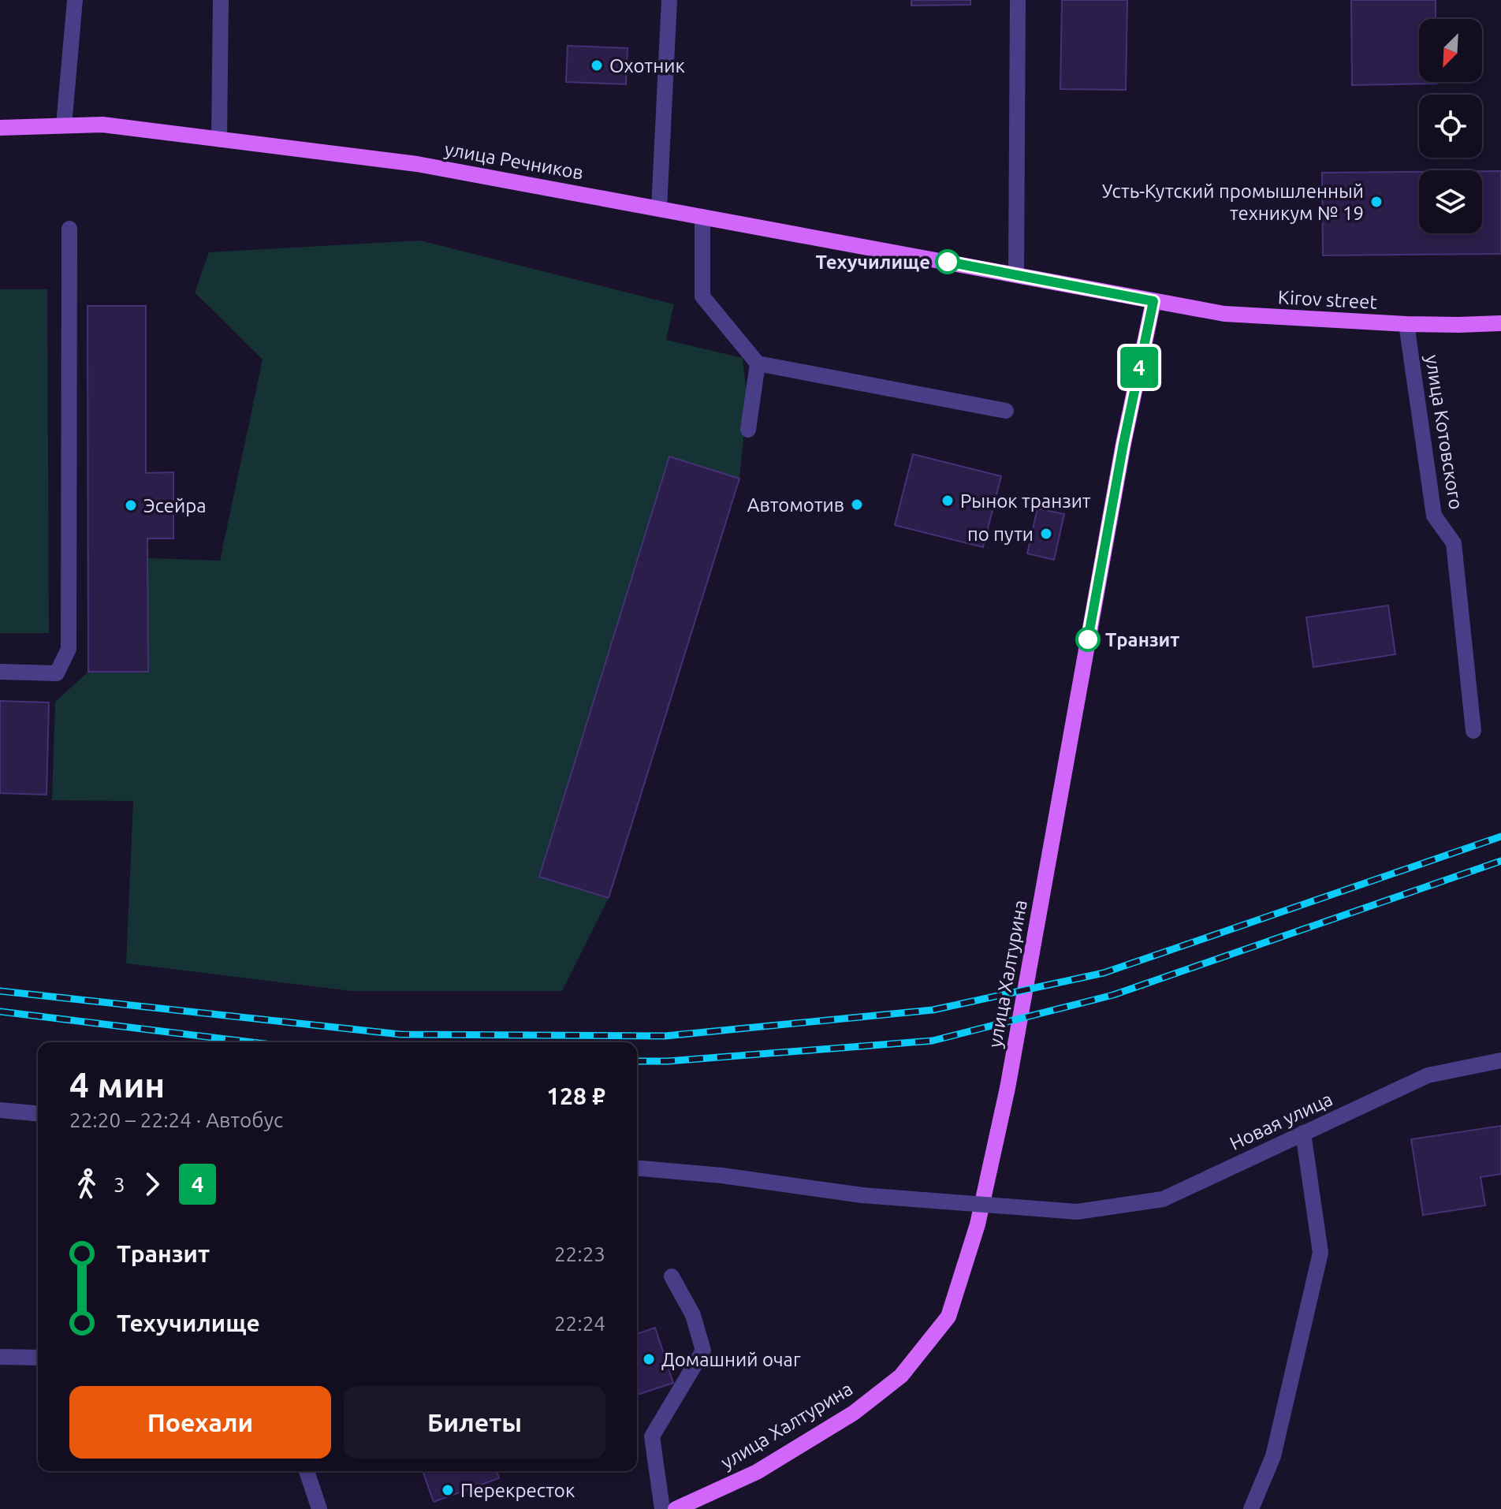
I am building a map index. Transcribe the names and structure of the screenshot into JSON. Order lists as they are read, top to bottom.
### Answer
{
  "streets": {
    "main road": ["улица Речников", "Kirov street", "улица Халтурина"],
    "street": ["улица Котовского", "Новая улица"]
  },
  "crossings": [
    ["улица Речников", "Kirov street"],
    ["Kirov street", "улица Котовского"],
    ["Kirov street", "улица Халтурина"]
  ],
  "places": [
    "Охотник",
    "Усть-Кутский промышленный техникум № 19",
    "Техучилище",
    "Рынок транзит",
    "Автомотив",
    "Эсейра",
    "по пути",
    "Транзит",
    "Домашний очаг",
    "Перекресток"
  ],
  "lines": ["bus line 4"],
  "north": "bottom left",
  "page": {
    "on_map": "4",
    "heading": ["4 мин", "22:20 – 22:24 · Автобус", "128 ₽"],
    "legs": ["3", "4"],
    "list": [
      {
        "name": "Транзит",
        "value": "22:23"
      },
      {
        "name": "Техучилище",
        "value": "22:24"
      }
    ],
    "buttons": ["Поехали", "Билеты"]
  }
}
